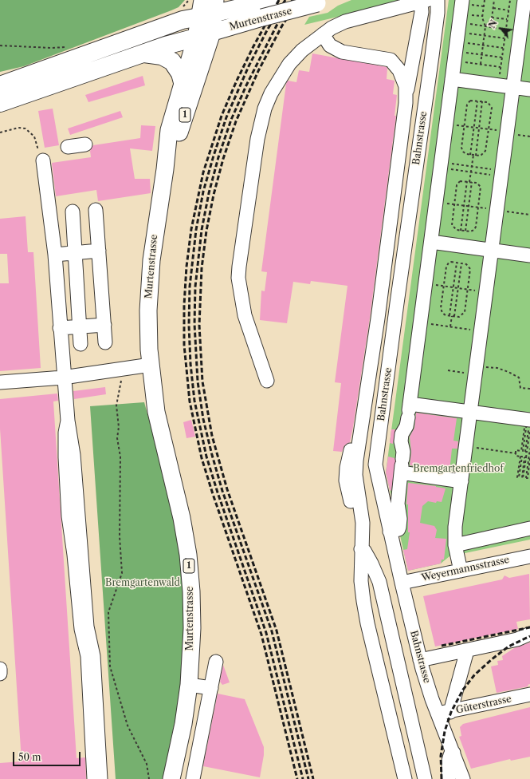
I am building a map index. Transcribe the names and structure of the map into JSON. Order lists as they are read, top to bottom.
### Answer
{
  "streets": {
    "main road": ["Murtenstrasse", "1"],
    "street": ["Bahnstrasse", "Weyermannsstrasse", "Güterstrasse"]
  },
  "crossings": [
    ["Bahnstrasse", "Weyermannsstrasse"],
    ["Bahnstrasse", "Güterstrasse"]
  ],
  "parks": ["Bremgartenfriedhof", "Bremgartenwald"],
  "scale_bar": "50 m",
  "north": "top left"
}
